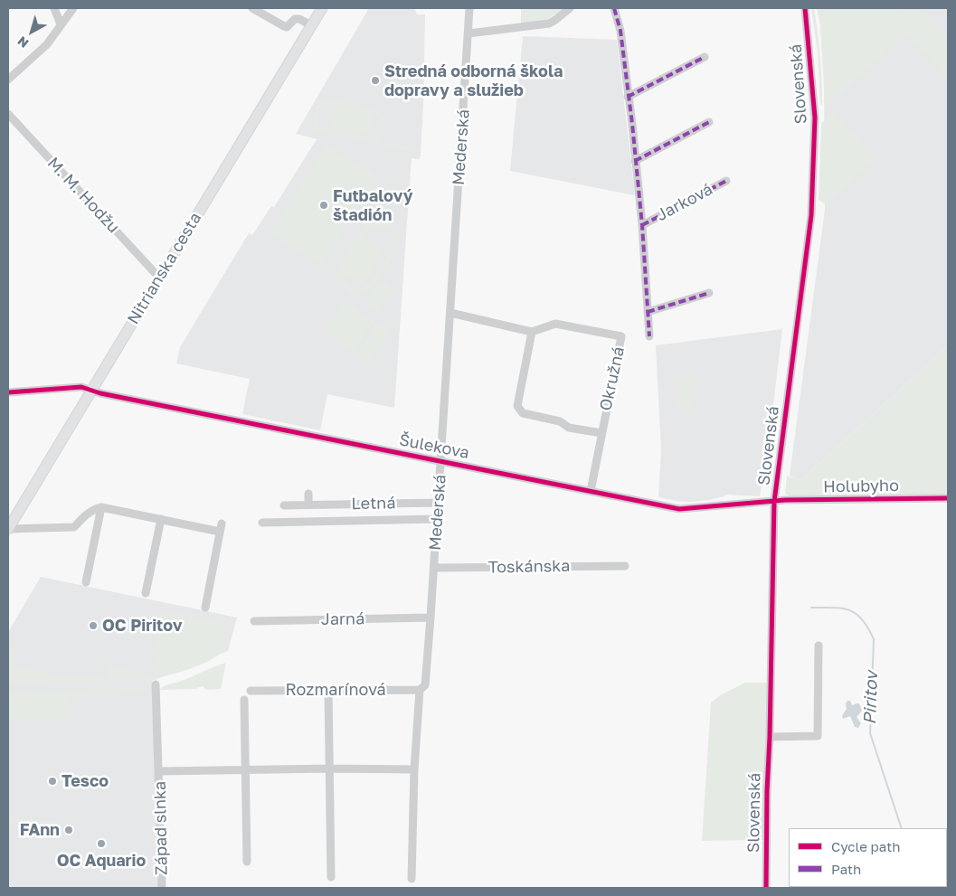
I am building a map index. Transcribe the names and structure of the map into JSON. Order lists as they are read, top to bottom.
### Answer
{
  "streets": {
    "main road": ["Nitrianska cesta"],
    "street": [
      "Slovenská",
      "Mederská",
      "M. M. Hodžu",
      "Jarková",
      "Okružná",
      "Šulekova",
      "Holubyho",
      "Letná",
      "Toskánska",
      "Jarná",
      "Rozmarínová",
      "Západ slnka"
    ]
  },
  "crossings": [
    ["Slovenská", "Šulekova"],
    ["Slovenská", "Holubyho"],
    ["Mederská", "Šulekova"],
    ["Mederská", "Letná"],
    ["Mederská", "Toskánska"],
    ["Mederská", "Jarná"],
    ["Mederská", "Rozmarínová"],
    ["Mederská", "Západ slnka"],
    ["M. M. Hodžu", "Nitrianska cesta"],
    ["Nitrianska cesta", "Šulekova"],
    ["Okružná", "Šulekova"],
    ["Šulekova", "Holubyho"]
  ],
  "water": ["Piritov"],
  "places": [
    "Stredná odborná škola dopravy a služieb",
    "Futbalový štadión",
    "OC Piritov",
    "Tesco",
    "FAnn",
    "OC Aquario"
  ],
  "legend": ["Cycle path", "Path"],
  "north": "bottom left"
}
